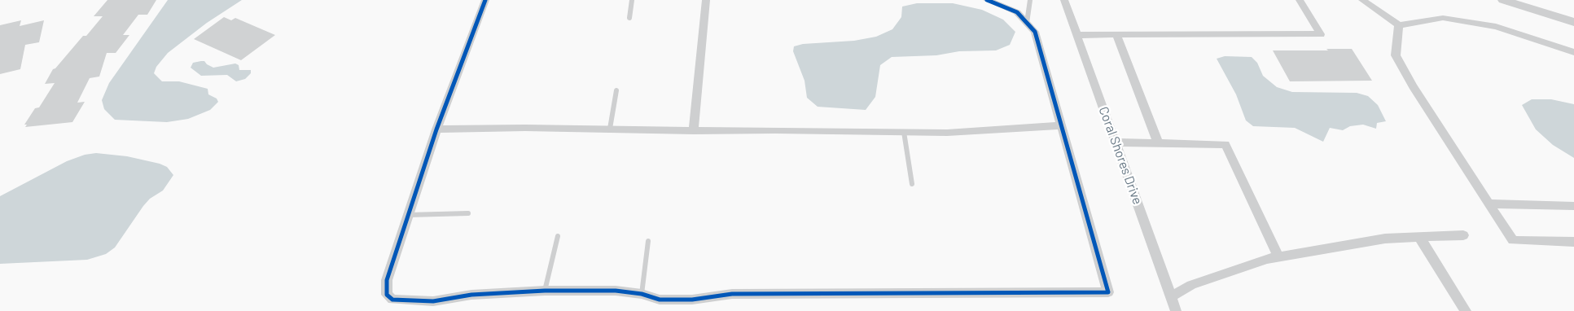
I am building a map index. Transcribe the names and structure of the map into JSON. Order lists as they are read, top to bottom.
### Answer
{
  "streets": {
    "street": ["Coral Shores Drive"]
  }
}
